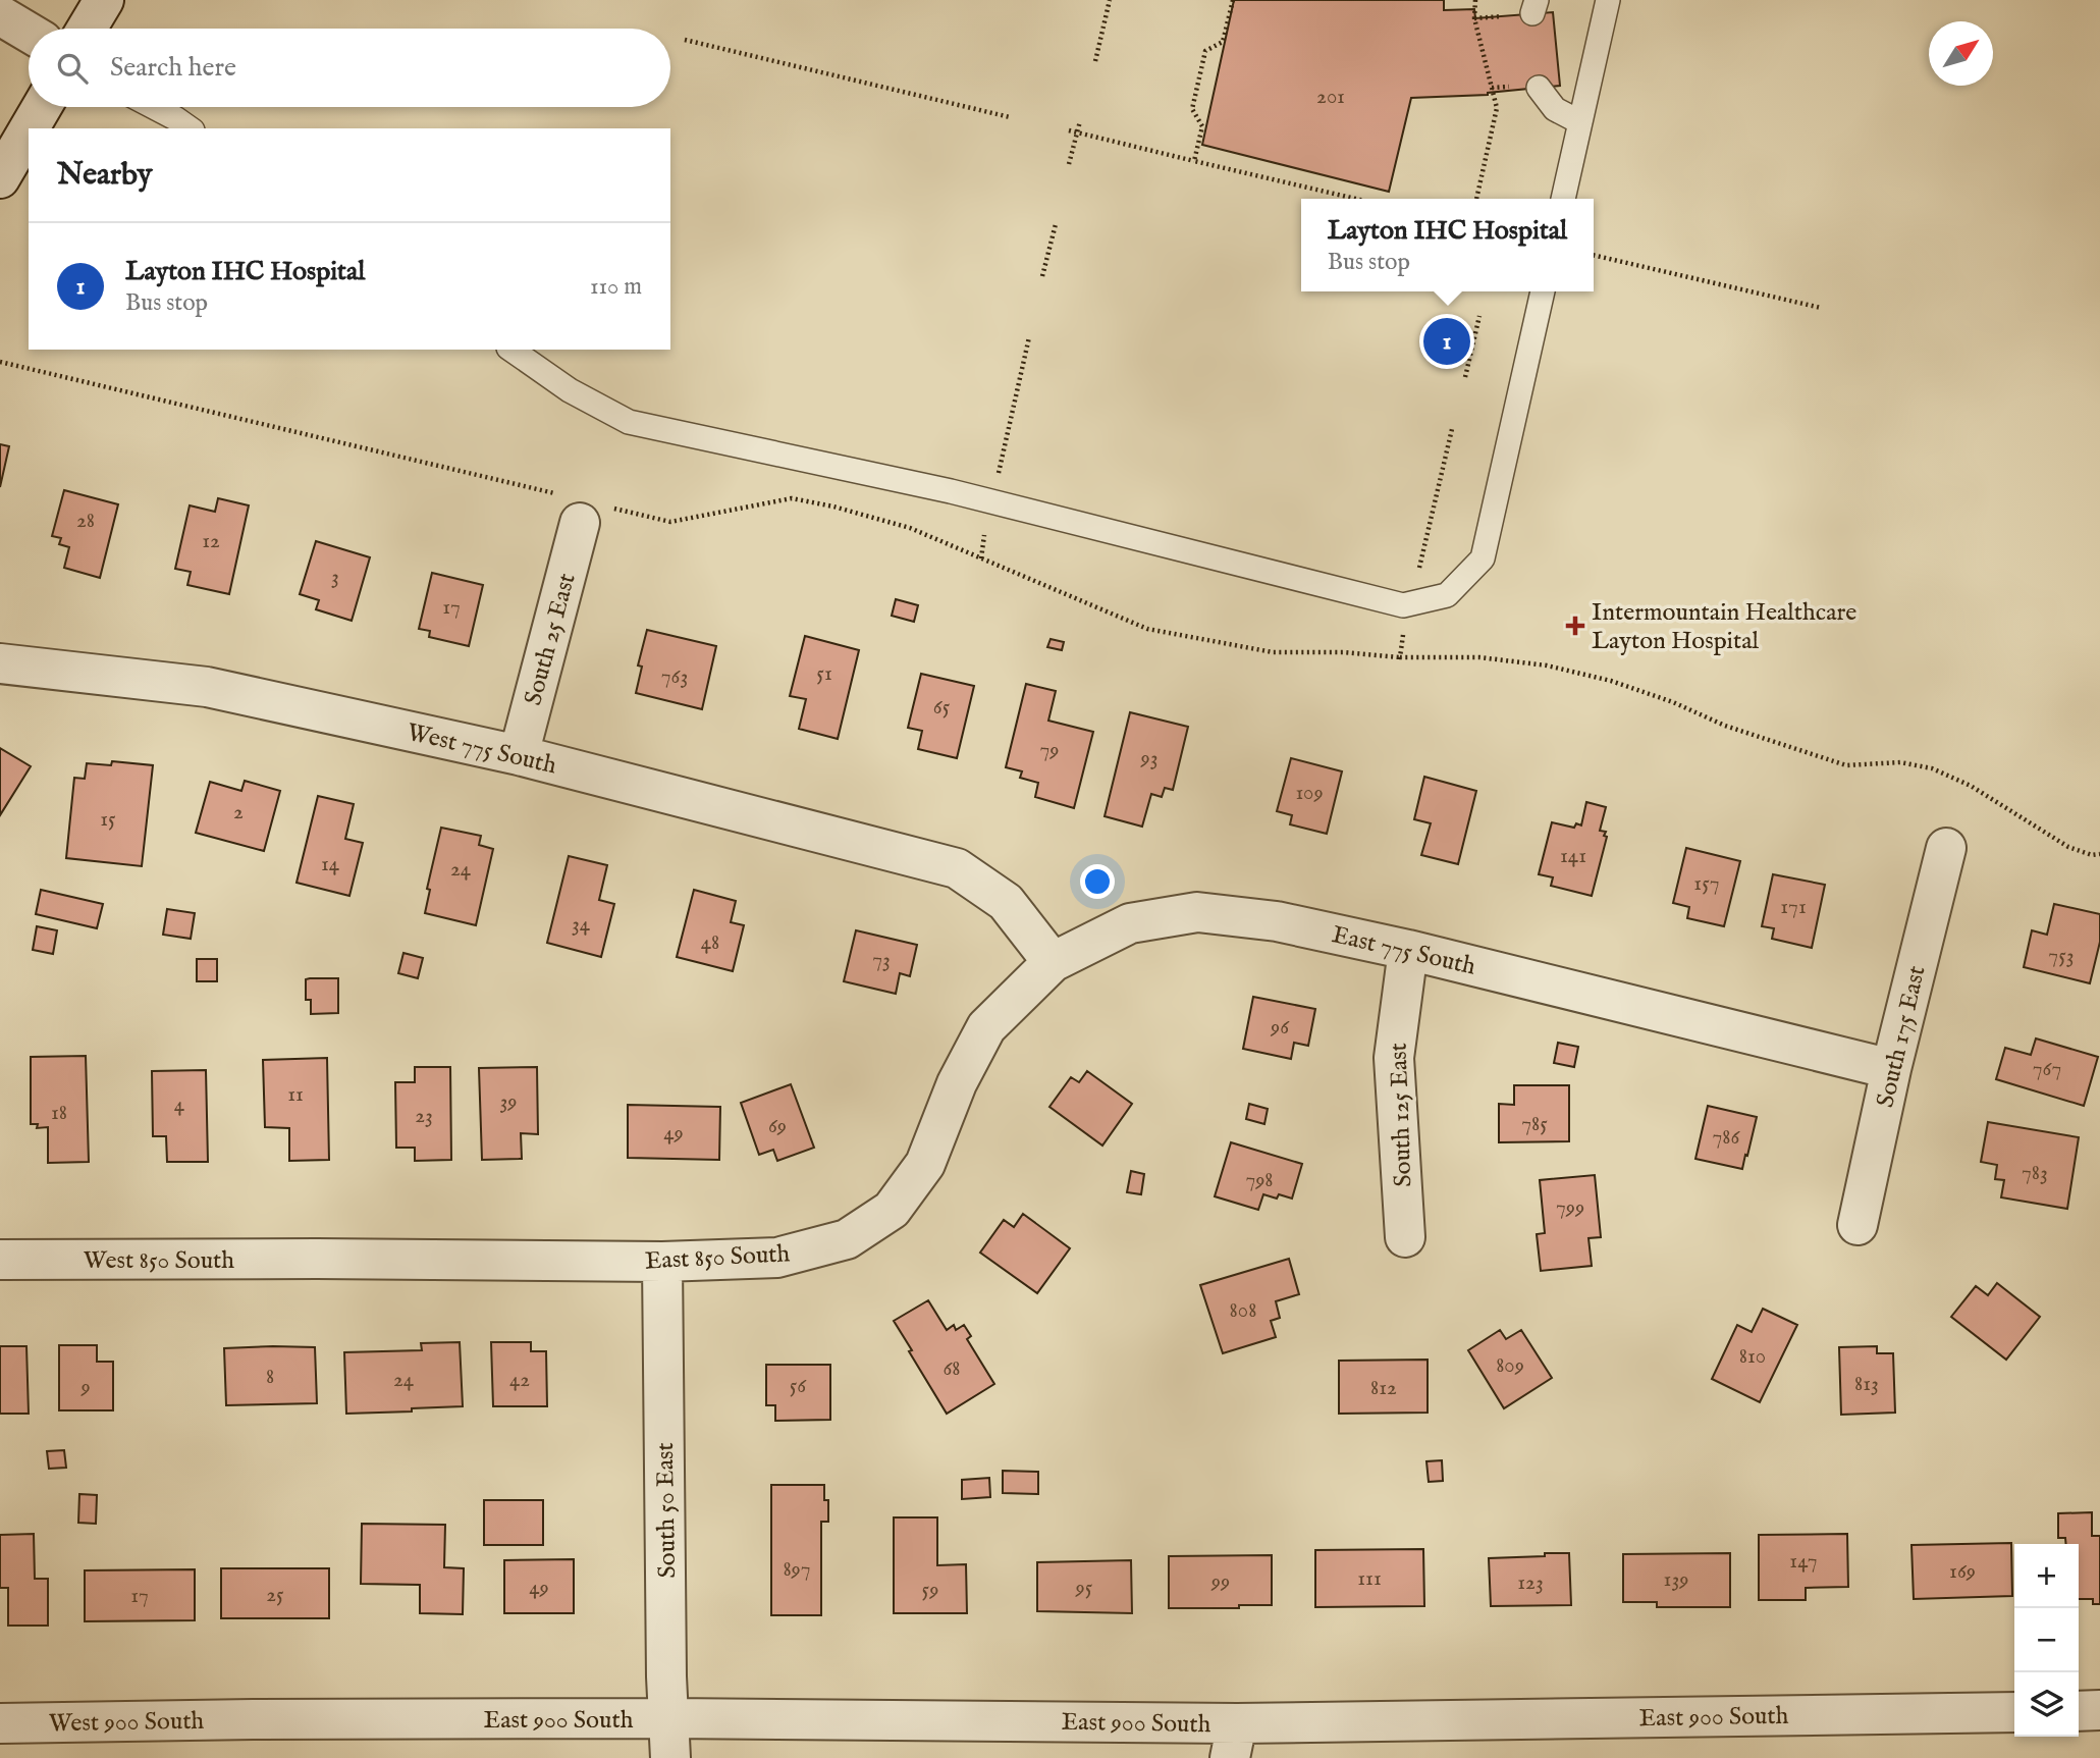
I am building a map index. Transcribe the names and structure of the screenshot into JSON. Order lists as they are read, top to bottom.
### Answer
{
  "streets": {
    "street": [
      "South 25 East",
      "West 775 South",
      "East 775 South",
      "South 175 East",
      "South 125 East",
      "East 850 South",
      "West 850 South",
      "South 50 East",
      "East 900 South",
      "West 900 South"
    ]
  },
  "crossings": [
    ["South 25 East", "West 775 South"],
    ["West 775 South", "East 775 South"],
    ["West 775 South", "East 850 South"],
    ["East 775 South", "South 175 East"],
    ["East 775 South", "South 125 East"],
    ["East 775 South", "East 850 South"],
    ["East 850 South", "West 850 South"],
    ["East 850 South", "South 50 East"],
    ["South 50 East", "East 900 South"],
    ["East 900 South", "West 900 South"]
  ],
  "places": {
    "health": ["Intermountain Healthcare Layton Hospital"]
  },
  "house_numbers": [
    "201",
    "28",
    "12",
    "3",
    "17",
    "51",
    "763",
    "65",
    "79",
    "93",
    "109",
    "2",
    "15",
    "141",
    "14",
    "24",
    "157",
    "171",
    "34",
    "48",
    "753",
    "73",
    "96",
    "767",
    "11",
    "39",
    "4",
    "18",
    "23",
    "785",
    "69",
    "49",
    "786",
    "783",
    "798",
    "799",
    "808",
    "810",
    "809",
    "68",
    "8",
    "24",
    "42",
    "813",
    "56",
    "9",
    "812",
    "147",
    "897",
    "169",
    "111",
    "139",
    "99",
    "123",
    "49",
    "95",
    "59",
    "25",
    "17"
  ],
  "north": "top right",
  "page": {
    "search": "Search here",
    "heading": "Nearby",
    "popup": ["Layton IHC Hospital", "Bus stop"],
    "list": [
      {
        "mark": "1",
        "name": "Layton IHC Hospital",
        "note": "Bus stop",
        "value": "110 m"
      }
    ],
    "pins": "1",
    "map_buttons": ["+", "−"]
  }
}
